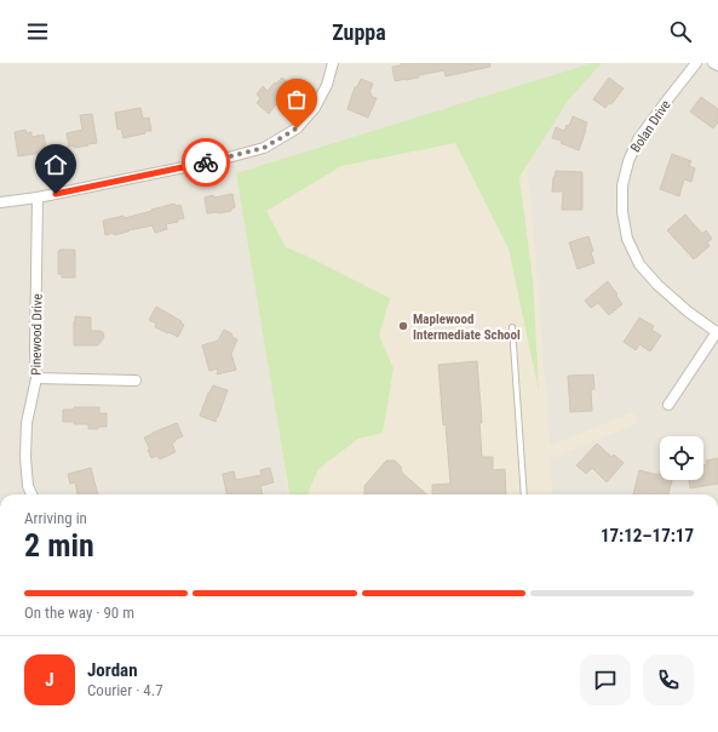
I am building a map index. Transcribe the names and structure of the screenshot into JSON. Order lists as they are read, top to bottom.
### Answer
{
  "streets": {
    "street": ["Bolan Drive", "Pinewood Drive"]
  },
  "places": ["Maplewood Intermediate School"],
  "page": {
    "header": "Zuppa",
    "heading": ["2 min", "Arriving in", "17:12–17:17"],
    "panel": ["Jordan", "Courier · 4.7"],
    "bar": "On the way · 90 m",
    "round": "J"
  }
}
